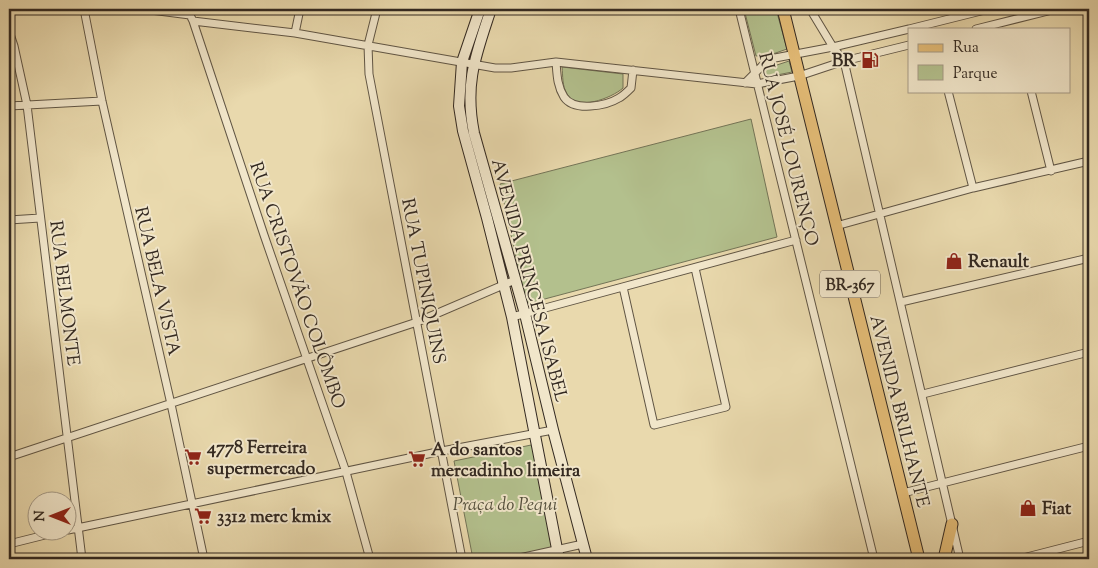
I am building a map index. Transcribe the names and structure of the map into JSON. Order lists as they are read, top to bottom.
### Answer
{
  "streets": {
    "main road": ["AVENIDA PRINCESA ISABEL", "BR-367", "AVENIDA BRILHANTE"],
    "street": [
      "RUA JOSÉ LOURENÇO",
      "RUA BELA VISTA",
      "RUA TUPINIQUINS",
      "RUA CRISTOVÃO COLÔMBO",
      "RUA BELMONTE"
    ]
  },
  "parks": ["Praça do Pequi"],
  "places": {
    "fuel station": ["BR"],
    "shop": ["Renault", "Fiat"],
    "supermarket": ["4778 Ferreira supermercado", "A do santos mercadinho limeira", "3312 merc kmix"]
  },
  "legend": ["Rua", "Parque"],
  "north": "left"
}
